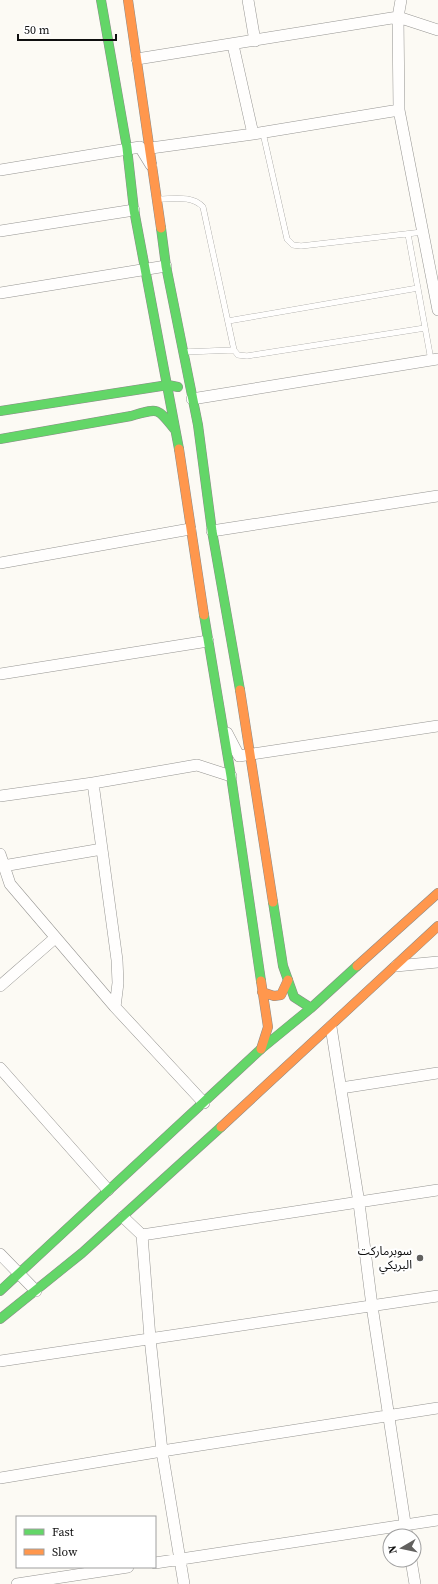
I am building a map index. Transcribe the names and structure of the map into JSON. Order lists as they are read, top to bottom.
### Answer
{
  "places": ["سوبرماركت البريكي"],
  "legend": ["Fast", "Slow"],
  "scale_bar": "50 m",
  "north": "left"
}
